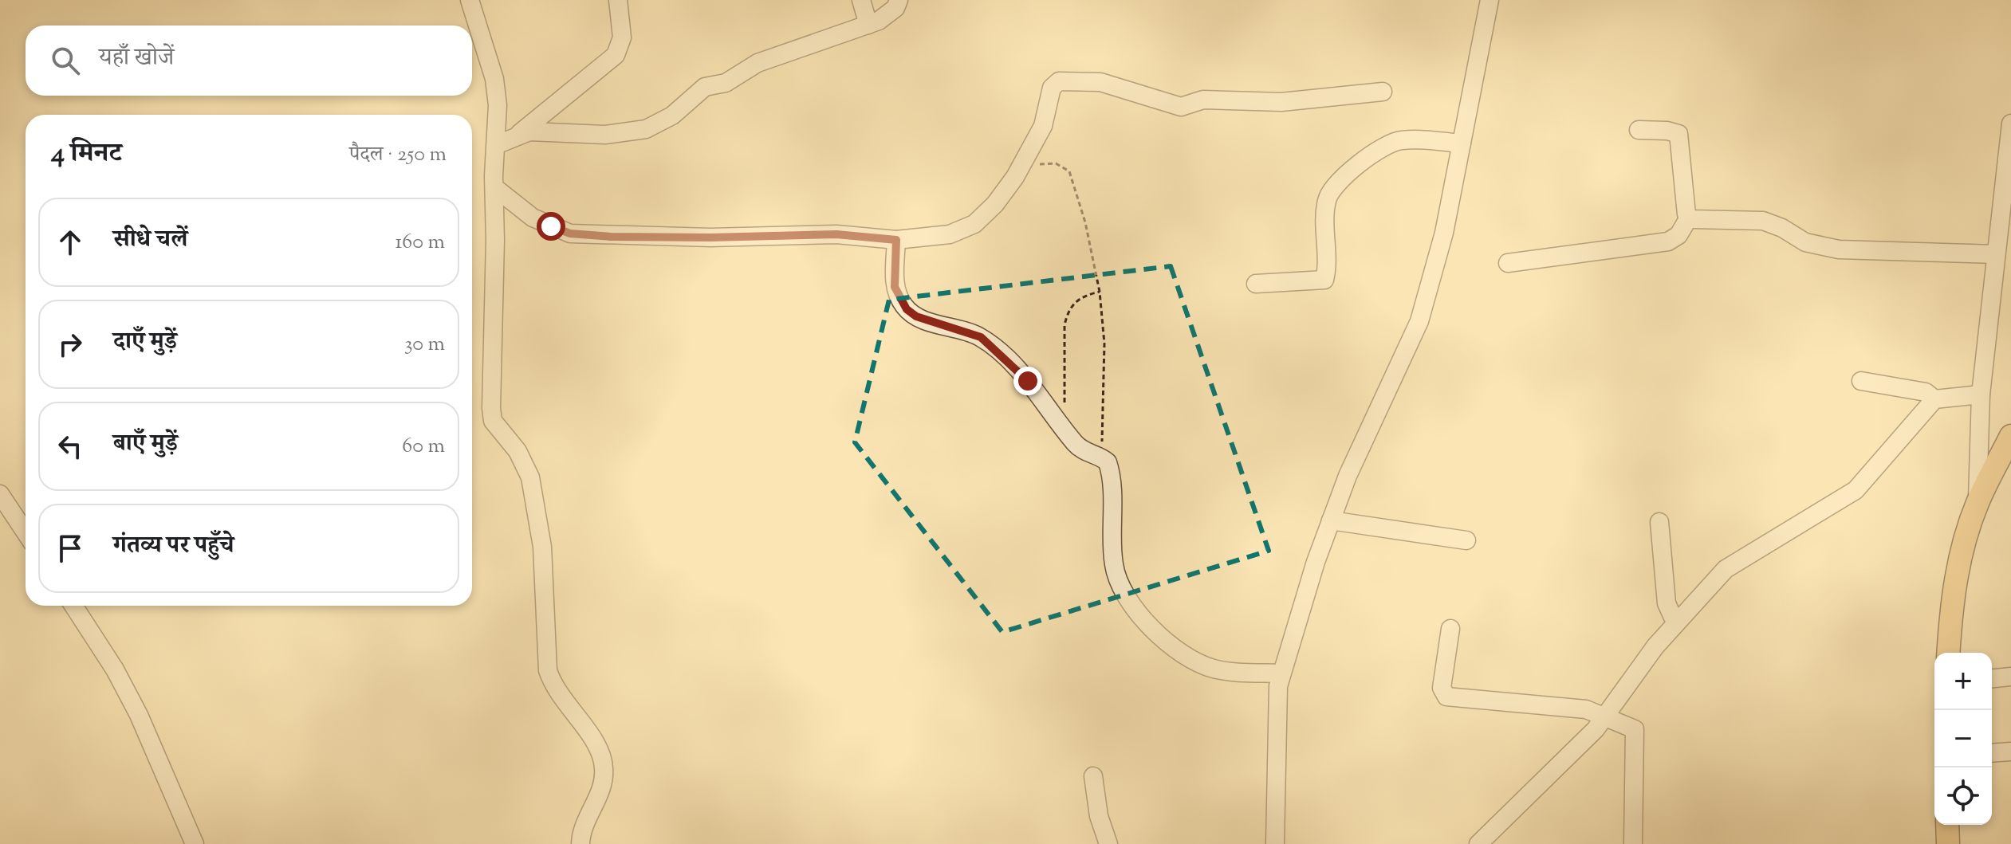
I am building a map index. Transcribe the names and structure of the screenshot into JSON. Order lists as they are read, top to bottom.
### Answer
{
  "page": {
    "search": "यहाँ खोजें",
    "heading": ["4 मिनट", "पैदल · 250 m"],
    "list": [
      ["सीधे चलें", "160 m"],
      ["दाएँ मुड़ें", "30 m"],
      ["बाएँ मुड़ें", "60 m"],
      "गंतव्य पर पहुँचे"
    ],
    "map_buttons": ["+", "−"]
  }
}
